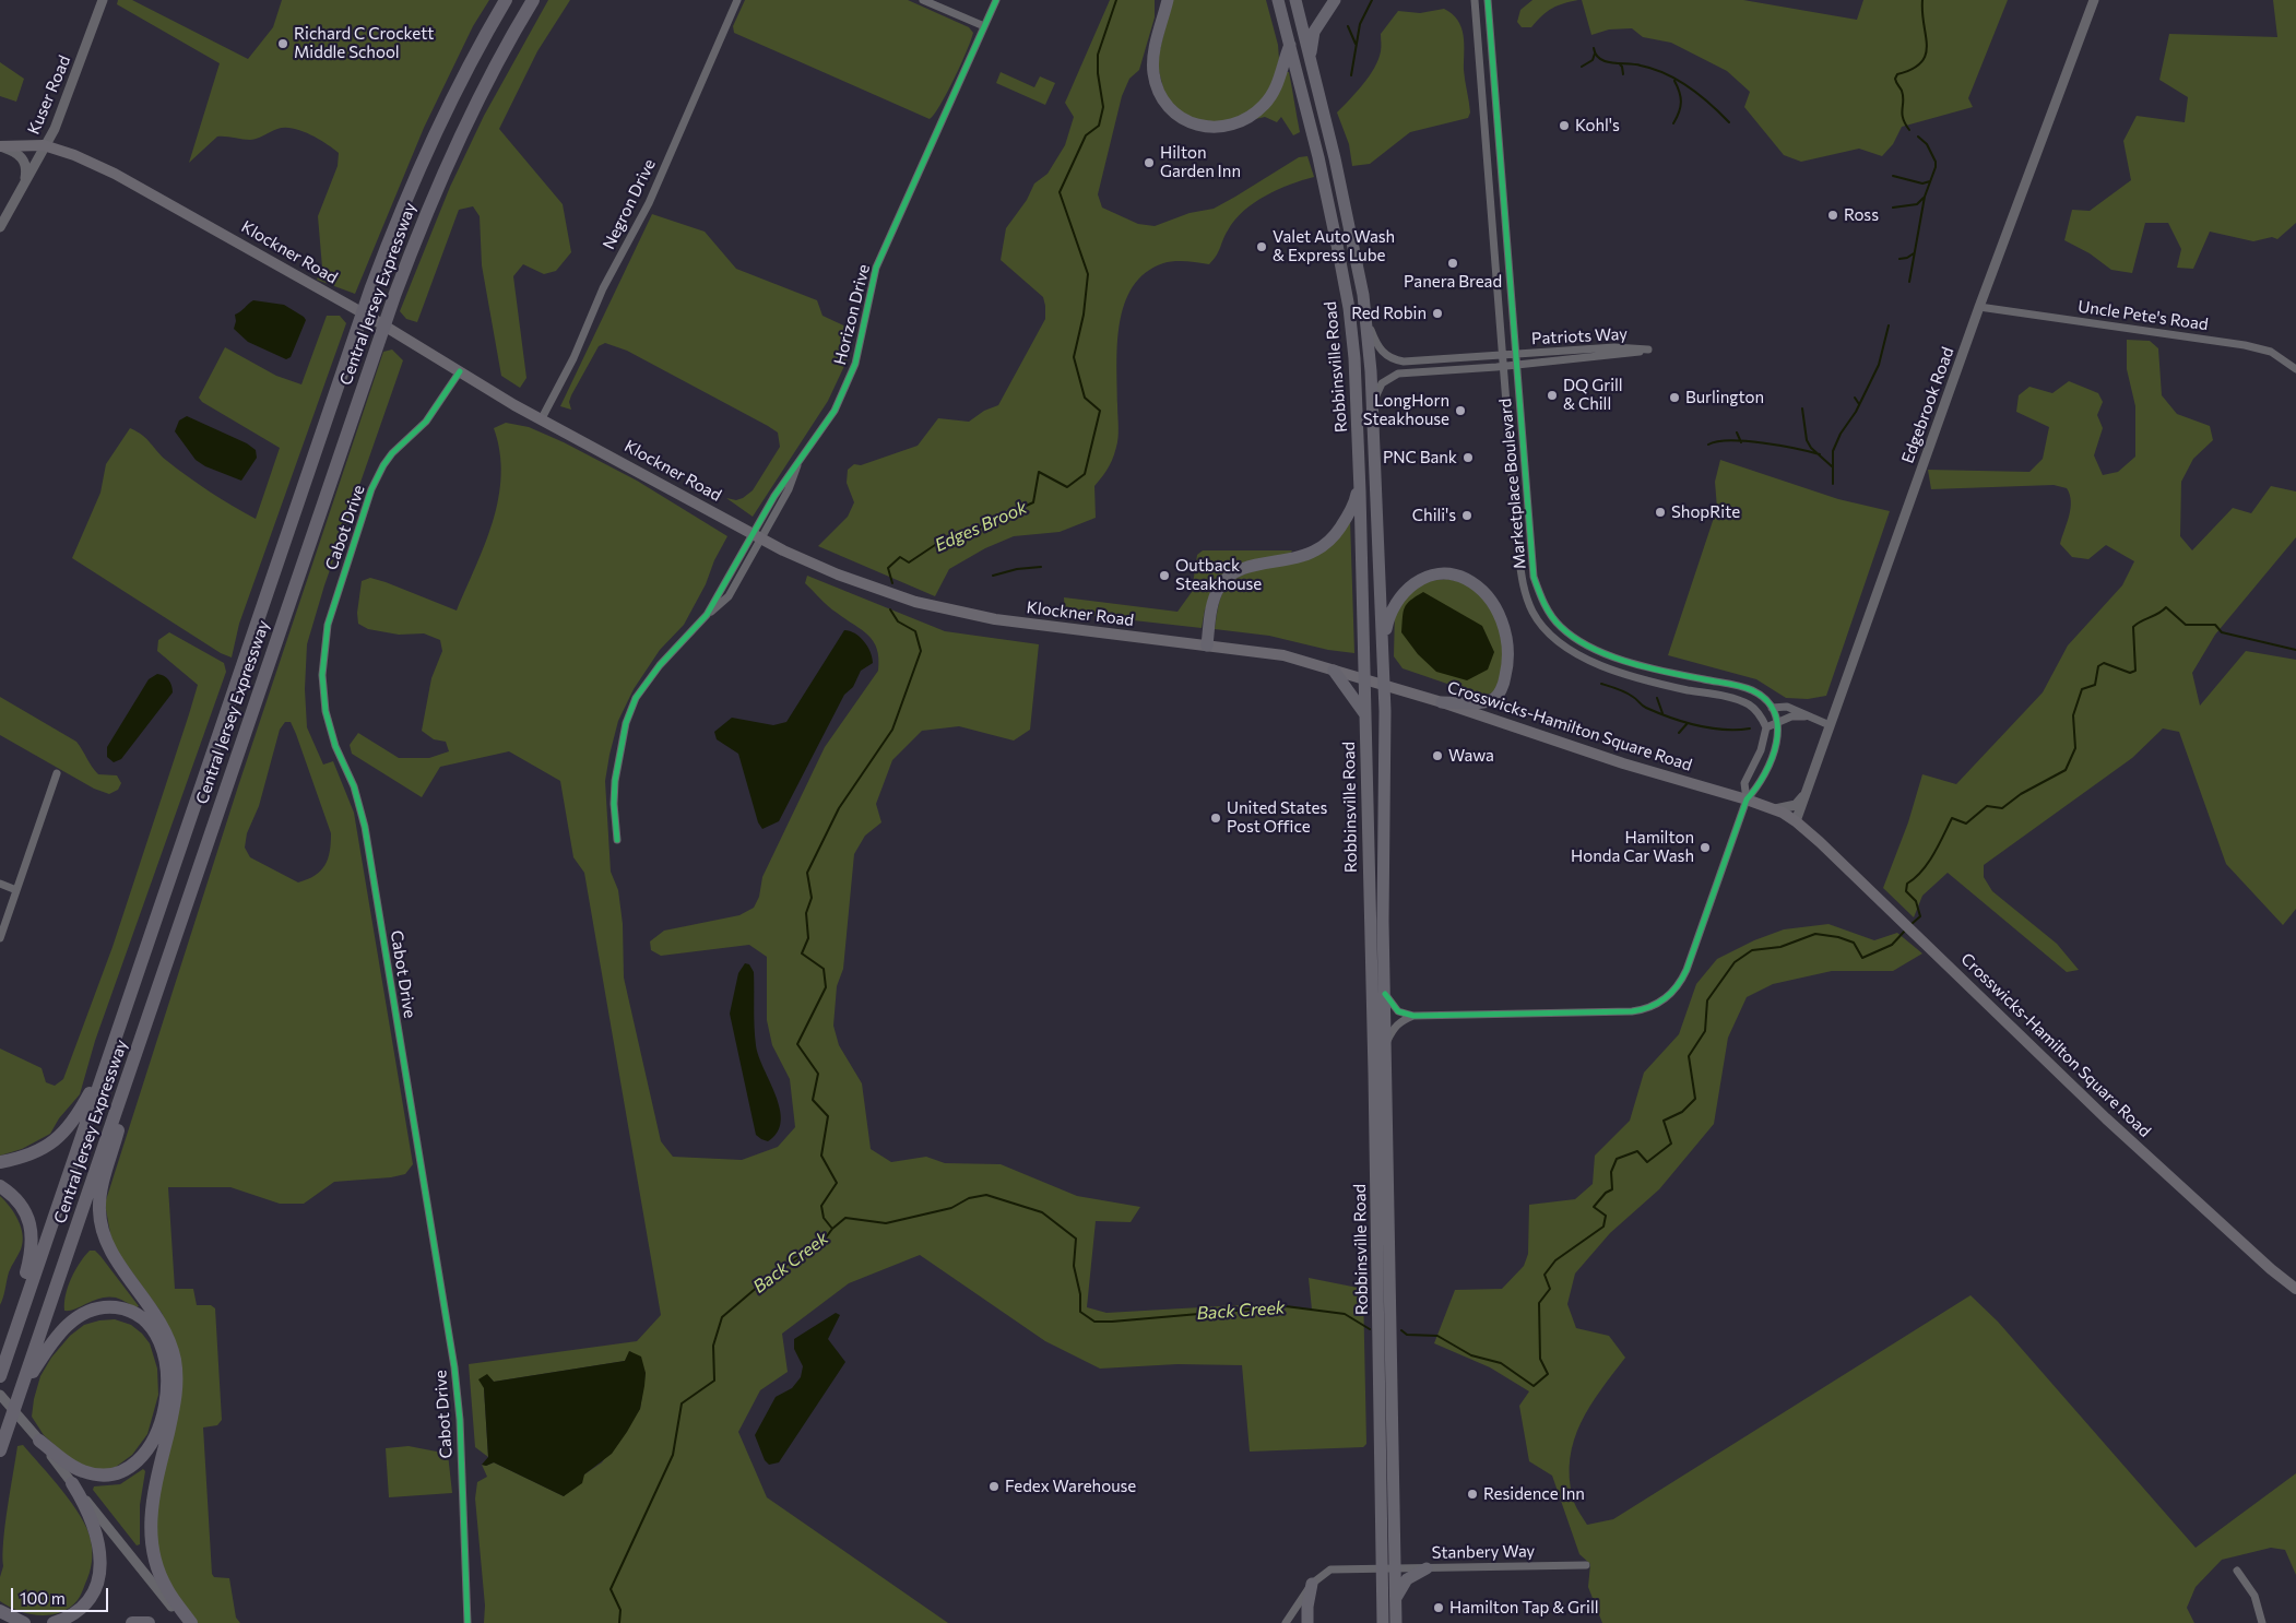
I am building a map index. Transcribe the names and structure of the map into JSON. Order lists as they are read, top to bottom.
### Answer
{
  "streets": {
    "highway": ["Central Jersey Expressway", "Robbinsville Road"],
    "main road": ["Klockner Road", "Crosswicks-Hamilton Square Road"],
    "street": [
      "Kuser Road",
      "Negron Drive",
      "Horizon Drive",
      "Uncle Pete's Road",
      "Patriots Way",
      "Edgebrook Road",
      "Marketplace Boulevard",
      "Cabot Drive",
      "Stanbery Way"
    ]
  },
  "crossings": [
    ["Kuser Road", "Klockner Road"],
    ["Negron Drive", "Klockner Road"],
    ["Klockner Road", "Horizon Drive"],
    ["Klockner Road", "Robbinsville Road"],
    ["Klockner Road", "Cabot Drive"],
    ["Klockner Road", "Crosswicks-Hamilton Square Road"],
    ["Uncle Pete's Road", "Edgebrook Road"],
    ["Patriots Way", "Robbinsville Road"],
    ["Patriots Way", "Marketplace Boulevard"],
    ["Robbinsville Road", "Crosswicks-Hamilton Square Road"],
    ["Robbinsville Road", "Stanbery Way"],
    ["Edgebrook Road", "Crosswicks-Hamilton Square Road"],
    ["Marketplace Boulevard", "Crosswicks-Hamilton Square Road"]
  ],
  "water": ["Edges Brook", "Back Creek"],
  "places": [
    "Richard C Crockett Middle School",
    "Kohl's",
    "Hilton Garden Inn",
    "Ross",
    "Valet Auto Wash & Express Lube",
    "Panera Bread",
    "Red Robin",
    "DQ Grill & Chill",
    "Burlington",
    "LongHorn Steakhouse",
    "PNC Bank",
    "ShopRite",
    "Chili's",
    "Outback Steakhouse",
    "Wawa",
    "United States Post Office",
    "Hamilton Honda Car Wash",
    "Fedex Warehouse",
    "Residence Inn",
    "Hamilton Tap & Grill"
  ],
  "scale_bar": "100 m"
}
